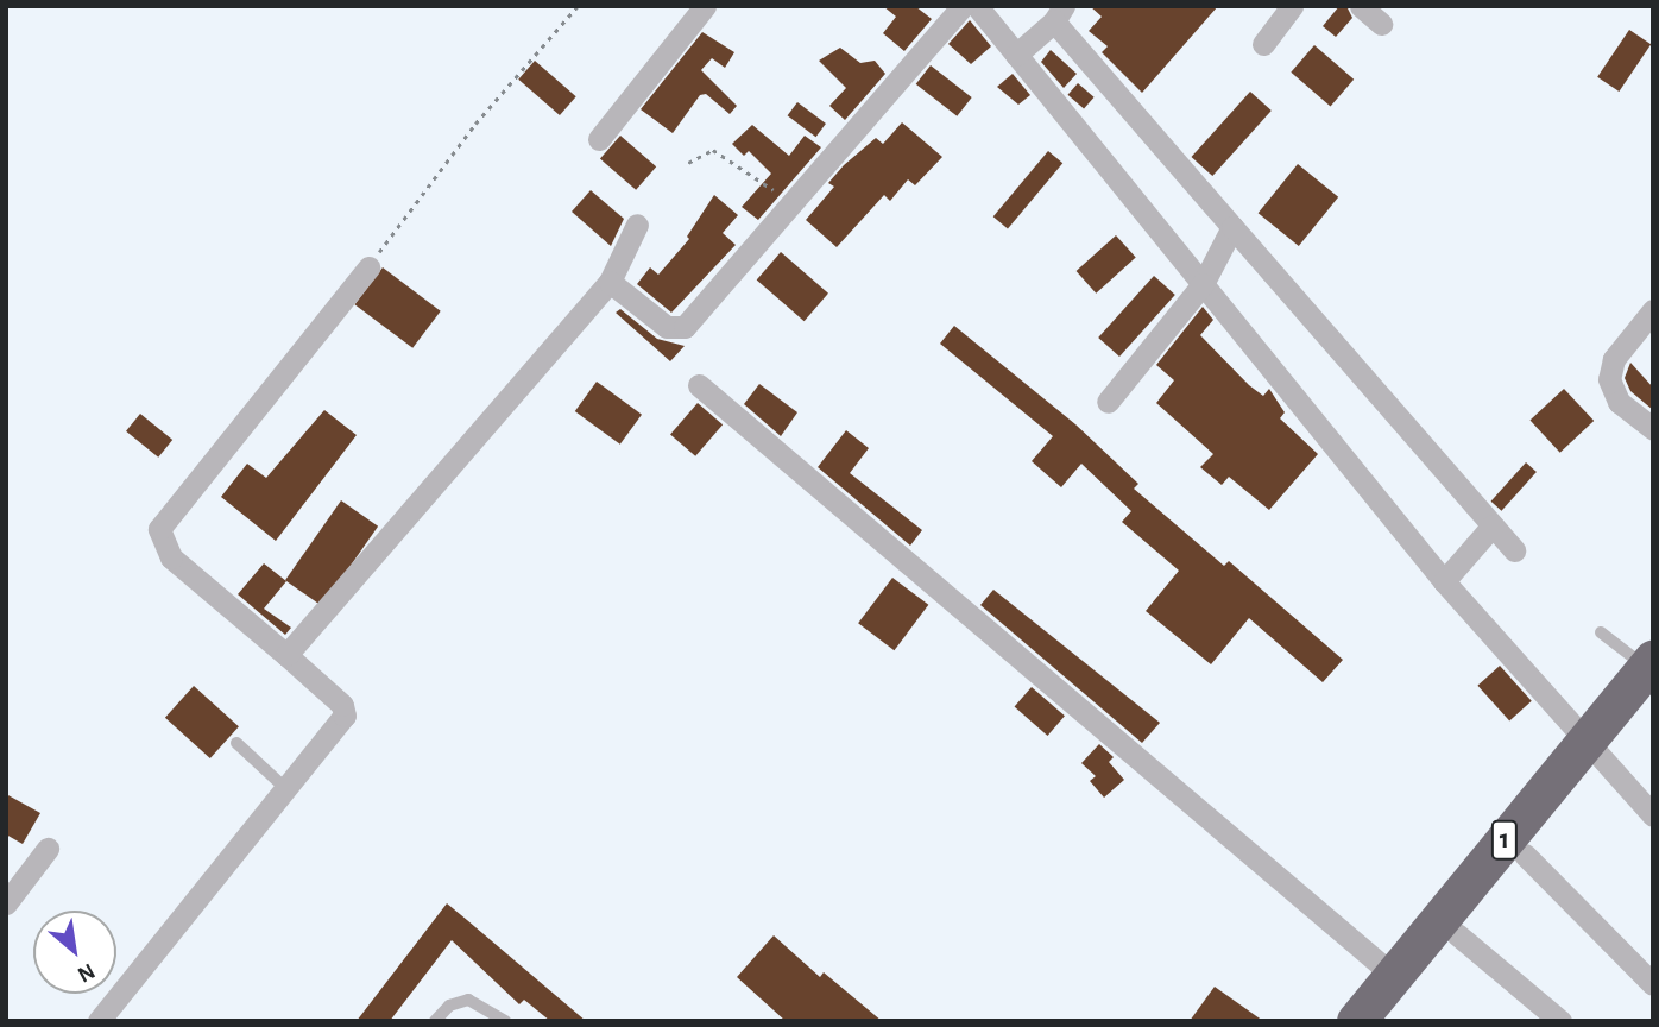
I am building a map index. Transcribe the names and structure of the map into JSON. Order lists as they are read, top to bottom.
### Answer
{
  "streets": {
    "highway": ["1"]
  },
  "north": "bottom right"
}
